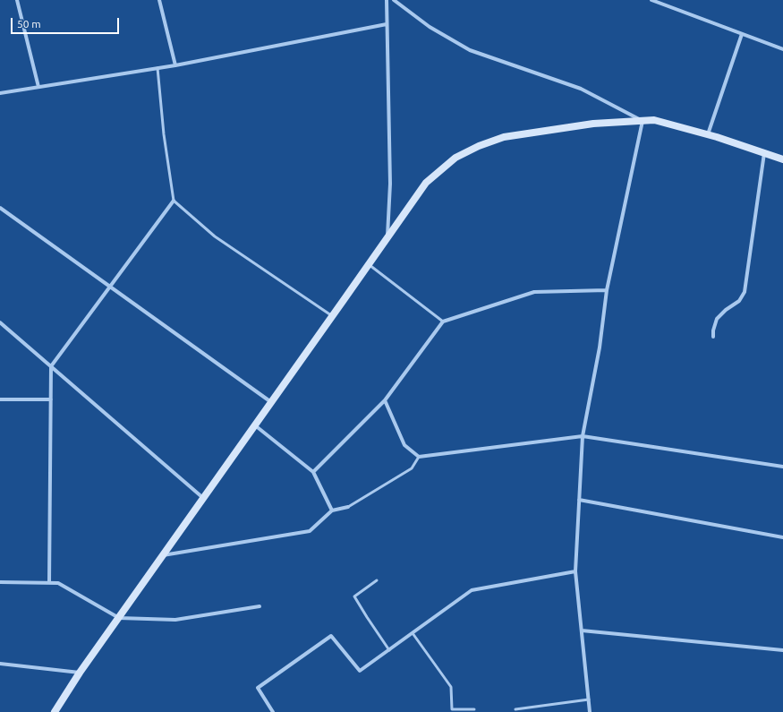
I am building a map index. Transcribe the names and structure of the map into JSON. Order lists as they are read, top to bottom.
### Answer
{
  "scale_bar": "50 m"
}
